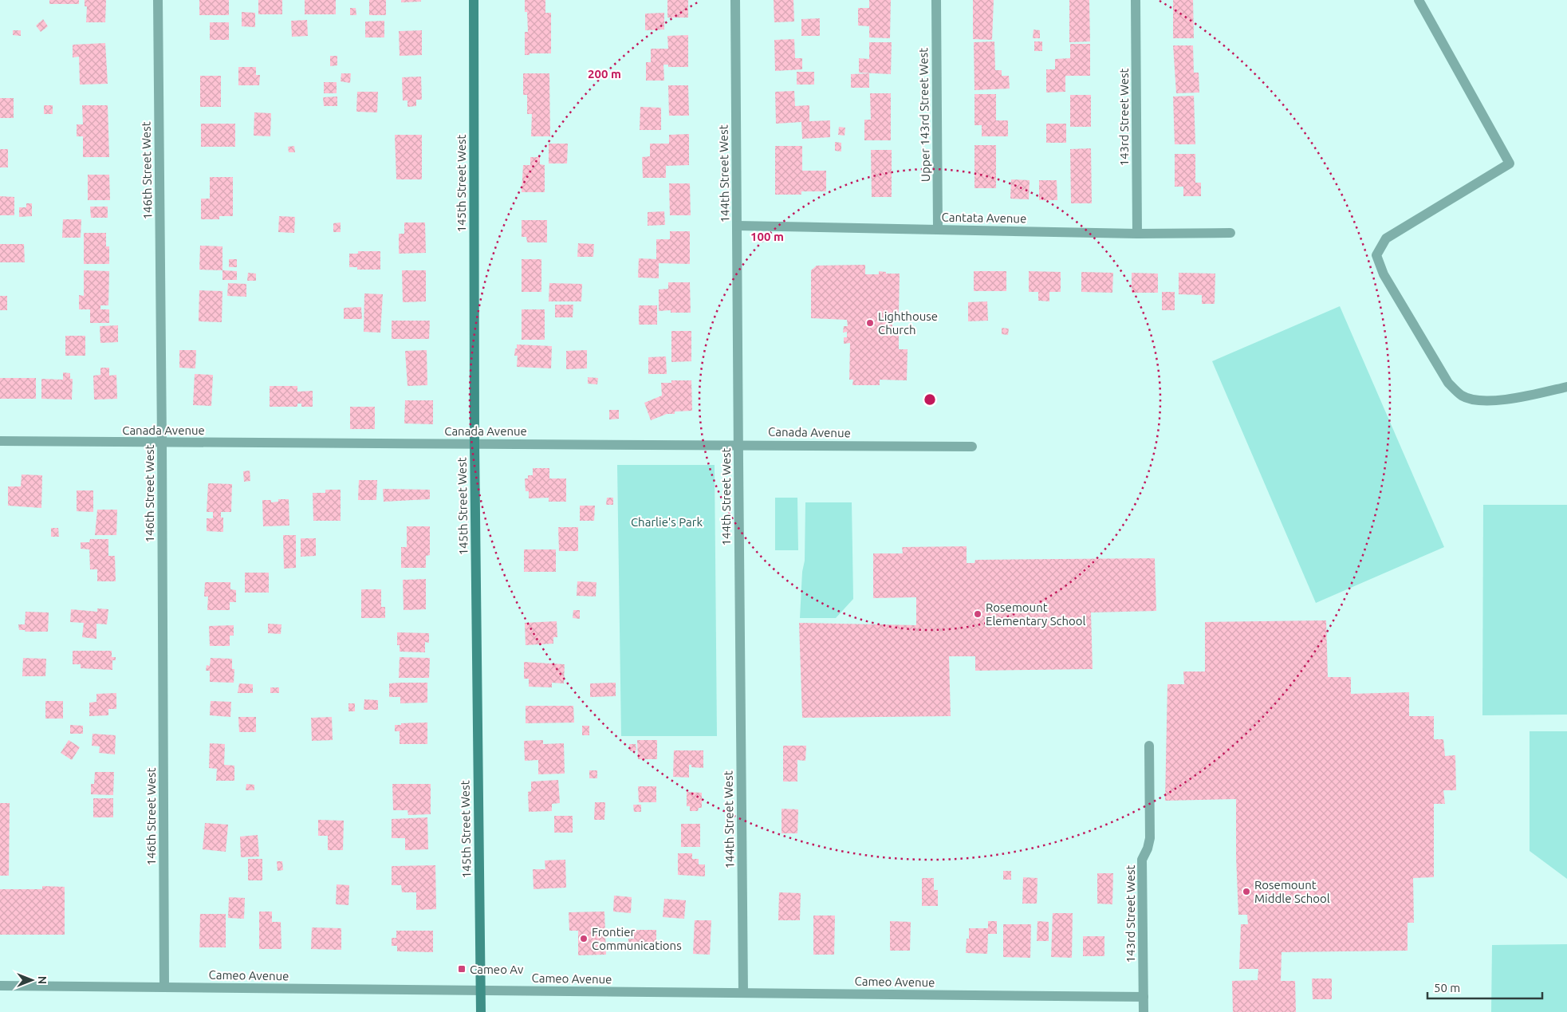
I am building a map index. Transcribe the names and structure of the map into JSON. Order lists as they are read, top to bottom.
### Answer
{
  "streets": {
    "street": [
      "Upper 143rd Street West",
      "143rd Street West",
      "146th Street West",
      "144th Street West",
      "145th Street West",
      "Cantata Avenue",
      "Canada Avenue",
      "Cameo Avenue"
    ]
  },
  "crossings": [
    ["Upper 143rd Street West", "Cantata Avenue"],
    ["143rd Street West", "Cantata Avenue"],
    ["143rd Street West", "Cameo Avenue"],
    ["146th Street West", "Canada Avenue"],
    ["146th Street West", "Cameo Avenue"],
    ["144th Street West", "Cantata Avenue"],
    ["144th Street West", "Canada Avenue"],
    ["144th Street West", "Cameo Avenue"],
    ["145th Street West", "Canada Avenue"],
    ["145th Street West", "Cameo Avenue"]
  ],
  "parks": ["Charlie's Park"],
  "places": {
    "other": [
      "Lighthouse Church",
      "Rosemount Elementary School",
      "Rosemount Middle School",
      "Frontier Communications"
    ],
    "transit": ["Cameo Av"]
  },
  "scale_bar": "50 m",
  "north": "right",
  "rings": ["200 m", "100 m"]
}
